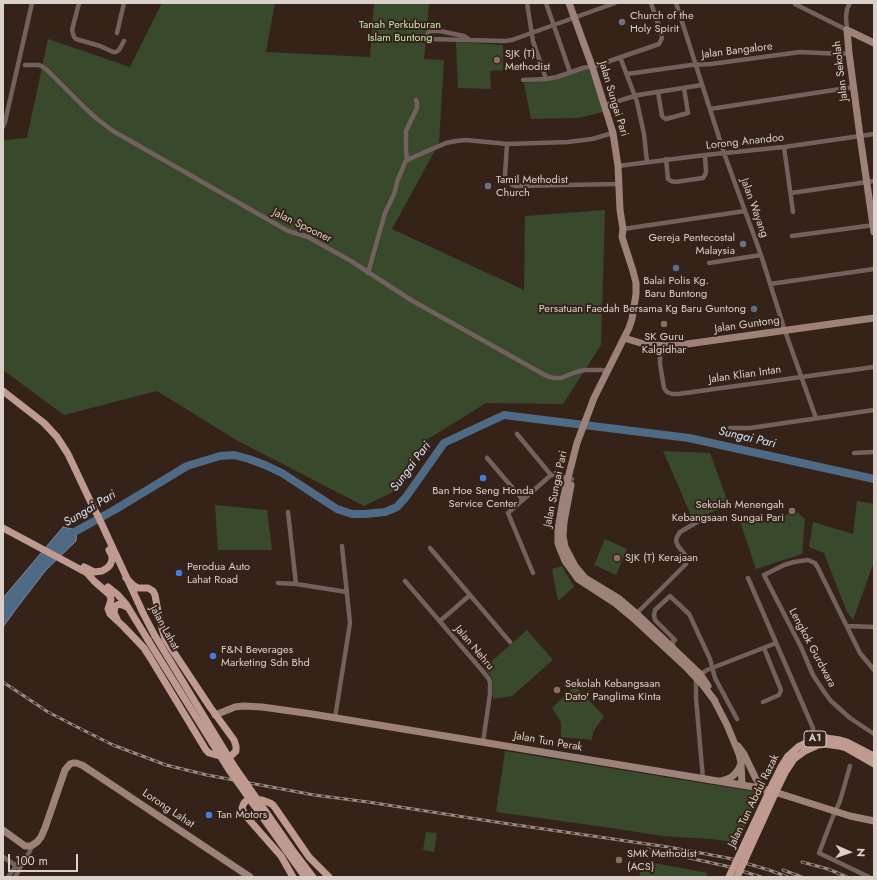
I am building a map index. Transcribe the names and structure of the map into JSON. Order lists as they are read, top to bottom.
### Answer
{
  "streets": {
    "main road": [
      "Jalan Sekolah",
      "Jalan Sungai Pari",
      "Jalan Guntong",
      "Jalan Lahat",
      "A1",
      "Jalan Tun Perak",
      "Jalan Tun Abdul Razak",
      "Lorong Lahat"
    ],
    "street": [
      "Jalan Bangalore",
      "Lorong Anandoo",
      "Jalan Wayang",
      "Jalan Spooner",
      "Jalan Klian Intan",
      "Jalan Nehru",
      "Lengkok Gurdwara"
    ]
  },
  "crossings": [
    ["Jalan Bangalore", "Jalan Sekolah"],
    ["Jalan Bangalore", "Jalan Wayang"],
    ["Jalan Sekolah", "Lorong Anandoo"],
    ["Jalan Sungai Pari", "Lorong Anandoo"],
    ["Jalan Sungai Pari", "Jalan Spooner"],
    ["Jalan Sungai Pari", "Jalan Guntong"],
    ["Jalan Sungai Pari", "Jalan Tun Perak"],
    ["Lorong Anandoo", "Jalan Wayang"],
    ["Jalan Wayang", "Jalan Guntong"],
    ["Jalan Wayang", "Jalan Klian Intan"],
    ["Jalan Guntong", "Jalan Klian Intan"],
    ["Jalan Nehru", "Jalan Tun Perak"]
  ],
  "water": ["Sungai Pari"],
  "parks": ["Tanah Perkuburan Islam Buntong"],
  "places": [
    "Church of the Holy Spirit",
    "SJK (T) Methodist",
    "Tamil Methodist Church",
    "Gereja Pentecostal Malaysia",
    "Balai Polis Kg. Baru Buntong",
    "Persatuan Faedah Bersama Kg Baru Guntong",
    "SK Guru Kalgidhar",
    "Ban Hoe Seng Honda Service Center",
    "Sekolah Menengah Kebangsaan Sungai Pari",
    "SJK (T) Kerajaan",
    "Perodua Auto Lahat Road",
    "F&N Beverages Marketing Sdn Bhd",
    "Sekolah Kebangsaan Dato' Panglima Kinta",
    "Tan Motors",
    "SMK Methodist (ACS)"
  ],
  "scale_bar": "100 m",
  "north": "right"
}
